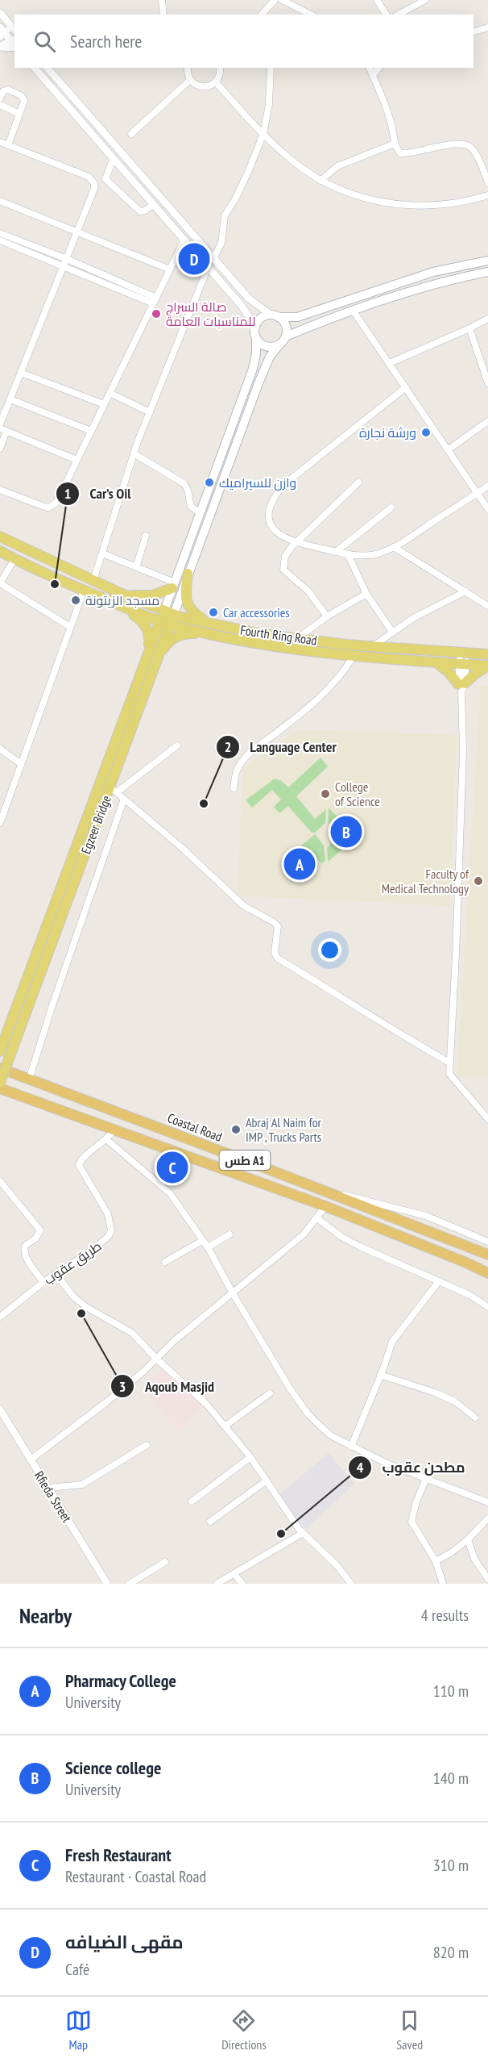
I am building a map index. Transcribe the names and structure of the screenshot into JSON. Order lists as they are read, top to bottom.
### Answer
{
  "streets": {
    "highway": ["Coastal Road", "طس A1"],
    "main road": ["Fourth Ring Road", "Egzeer Bridge"],
    "street": ["طريق عقوب", "Rfieda Street"]
  },
  "crossings": [
    ["Fourth Ring Road", "Egzeer Bridge"]
  ],
  "places": [
    "صالة السراج للمناسبات العامة",
    "ورشة نجارة",
    "وازن للسيراميك",
    "Car’s Oil",
    "مسجد الزيتونة",
    "Car accessories",
    "College of Science",
    "Language Center",
    "Faculty of Medical Technology",
    "Abraj Al Naim for IMP , Trucks Parts",
    "Aqoub Masjid",
    "مطحن عقوب"
  ],
  "page": {
    "search": "Search here",
    "pins": [
      "D",
      "B",
      "A",
      "C"
    ],
    "heading": ["Nearby", "4 results"],
    "list": [
      {
        "mark": "A",
        "name": "Pharmacy College",
        "note": "University",
        "value": "110 m"
      },
      {
        "mark": "B",
        "name": "Science college",
        "note": "University",
        "value": "140 m"
      },
      {
        "mark": "C",
        "name": "Fresh Restaurant",
        "note": "Restaurant · Coastal Road",
        "value": "310 m"
      },
      {
        "mark": "D",
        "name": "مقهى الضيافه",
        "note": "Café",
        "value": "820 m"
      }
    ],
    "nav": ["Map", "Directions", "Saved"]
  }
}
